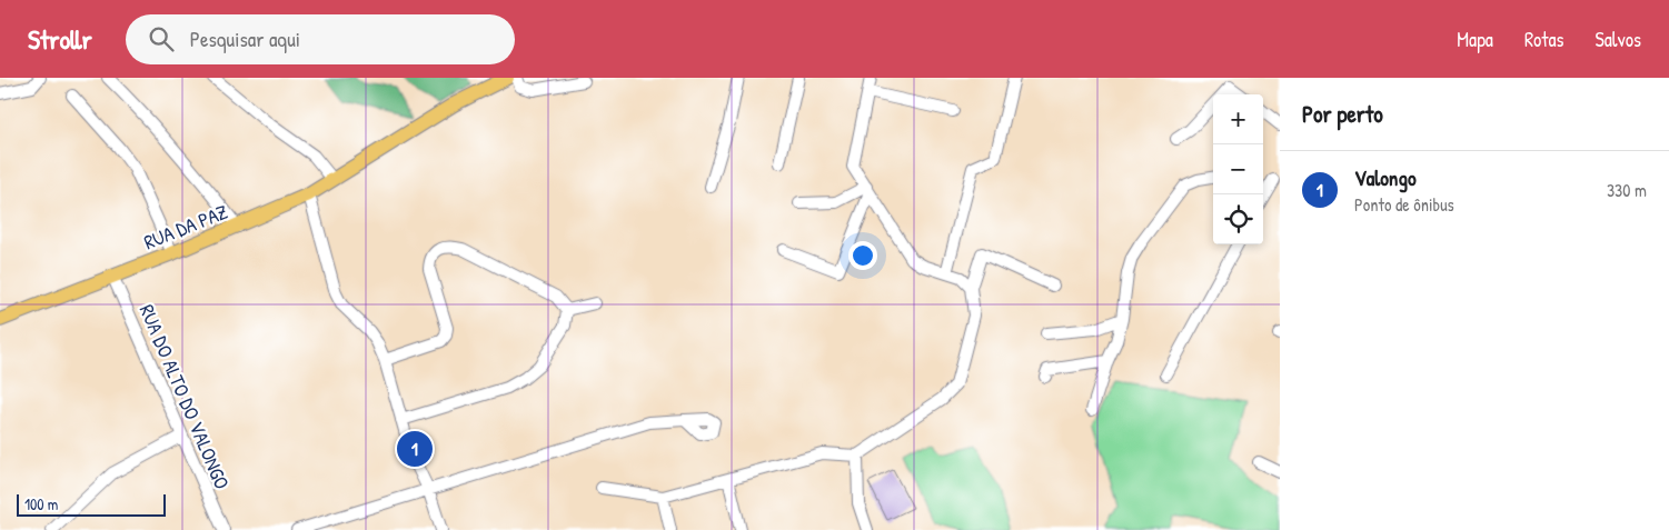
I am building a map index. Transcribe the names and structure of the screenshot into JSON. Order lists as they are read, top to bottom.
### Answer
{
  "streets": {
    "main road": ["RUA DA PAZ"],
    "street": ["RUA DO ALTO DO VALONGO"]
  },
  "crossings": [
    ["RUA DA PAZ", "RUA DO ALTO DO VALONGO"]
  ],
  "scale_bar": "100 m",
  "page": {
    "header": "Strollr",
    "search": "Pesquisar aqui",
    "nav": ["Mapa", "Rotas", "Salvos"],
    "heading": "Por perto",
    "map_buttons": ["+", "−"],
    "list": [
      {
        "mark": "1",
        "name": "Valongo",
        "note": "Ponto de ônibus",
        "value": "330 m"
      }
    ],
    "pins": "1",
    "scale": "100 m"
  }
}
